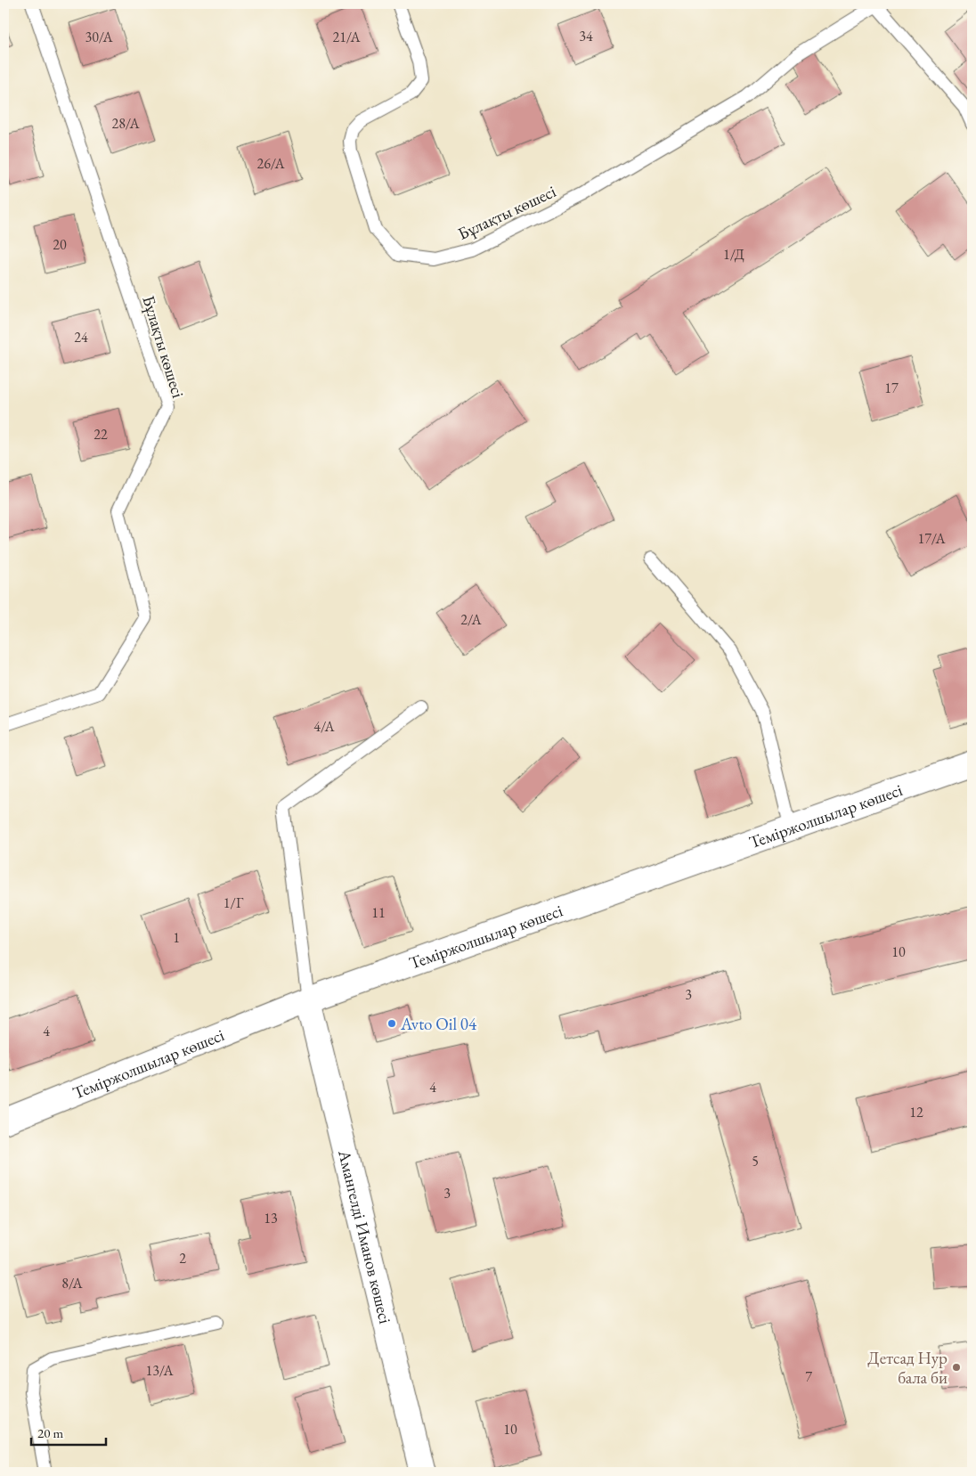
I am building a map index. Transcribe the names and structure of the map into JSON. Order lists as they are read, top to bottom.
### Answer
{
  "streets": {
    "street": ["Теміржолшылар көшесі", "Амангелді Иманов көшесі"],
    "lane": ["Бұлақты көшесі"]
  },
  "crossings": [
    ["Теміржолшылар көшесі", "Амангелді Иманов көшесі"]
  ],
  "places": ["Avto Oil 04", "Детсад Нур бала би"],
  "house_numbers": [
    "34",
    "30/А",
    "21/А",
    "28/А",
    "26/А",
    "20",
    "1/Д",
    "24",
    "17",
    "22",
    "17/А",
    "2/А",
    "4/А",
    "1/Г",
    "11",
    "1",
    "10",
    "3",
    "4",
    "4",
    "12",
    "5",
    "3",
    "13",
    "2",
    "8/А",
    "13/А",
    "7",
    "10"
  ],
  "scale_bar": "20 m"
}
